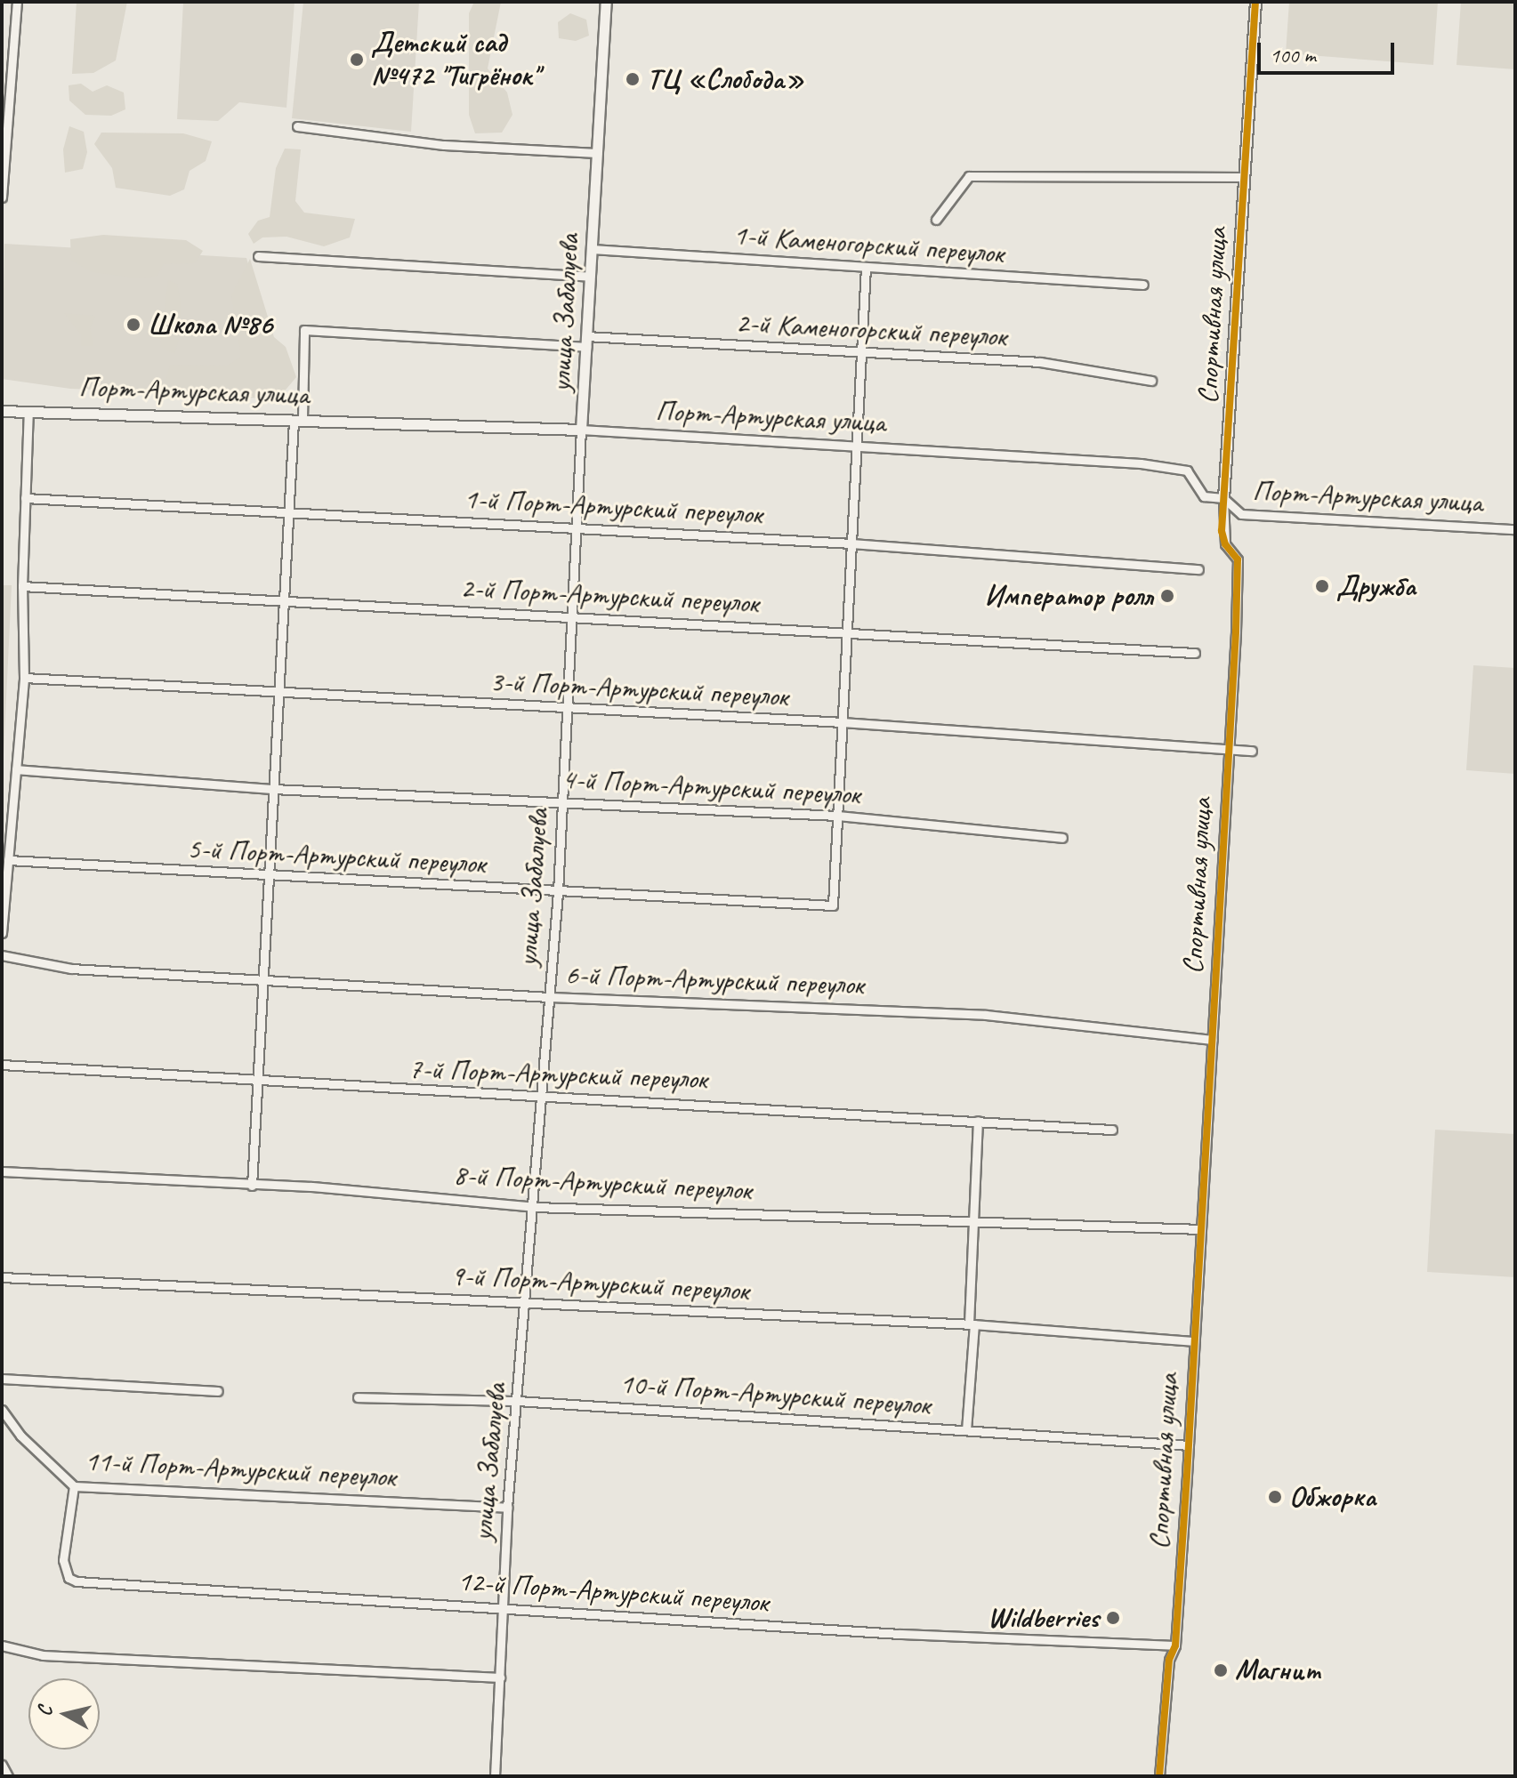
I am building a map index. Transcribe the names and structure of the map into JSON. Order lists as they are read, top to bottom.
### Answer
{
  "streets": {
    "street": [
      "1-й Каменогорский переулок",
      "улица Забалуева",
      "Спортивная улица",
      "2-й Каменогорский переулок",
      "Порт-Артурская улица",
      "1-й Порт-Артурский переулок",
      "2-й Порт-Артурский переулок",
      "3-й Порт-Артурский переулок",
      "4-й Порт-Артурский переулок",
      "5-й Порт-Артурский переулок",
      "6-й Порт-Артурский переулок",
      "7-й Порт-Артурский переулок",
      "8-й Порт-Артурский переулок",
      "9-й Порт-Артурский переулок",
      "10-й Порт-Артурский переулок",
      "11-й Порт-Артурский переулок",
      "12-й Порт-Артурский переулок"
    ]
  },
  "crossings": [
    ["1-й Каменогорский переулок", "улица Забалуева"],
    ["улица Забалуева", "2-й Каменогорский переулок"],
    ["улица Забалуева", "Порт-Артурская улица"],
    ["улица Забалуева", "1-й Порт-Артурский переулок"],
    ["улица Забалуева", "2-й Порт-Артурский переулок"],
    ["улица Забалуева", "3-й Порт-Артурский переулок"],
    ["улица Забалуева", "4-й Порт-Артурский переулок"],
    ["улица Забалуева", "5-й Порт-Артурский переулок"],
    ["улица Забалуева", "6-й Порт-Артурский переулок"],
    ["улица Забалуева", "7-й Порт-Артурский переулок"],
    ["улица Забалуева", "8-й Порт-Артурский переулок"],
    ["улица Забалуева", "9-й Порт-Артурский переулок"],
    ["улица Забалуева", "10-й Порт-Артурский переулок"],
    ["улица Забалуева", "11-й Порт-Артурский переулок"],
    ["улица Забалуева", "12-й Порт-Артурский переулок"],
    ["Спортивная улица", "Порт-Артурская улица"],
    ["Спортивная улица", "3-й Порт-Артурский переулок"],
    ["Спортивная улица", "6-й Порт-Артурский переулок"],
    ["Спортивная улица", "8-й Порт-Артурский переулок"],
    ["Спортивная улица", "9-й Порт-Артурский переулок"],
    ["Спортивная улица", "10-й Порт-Артурский переулок"],
    ["Спортивная улица", "12-й Порт-Артурский переулок"],
    ["2-й Каменогорский переулок", "Порт-Артурская улица"],
    ["4-й Порт-Артурский переулок", "5-й Порт-Артурский переулок"],
    ["11-й Порт-Артурский переулок", "12-й Порт-Артурский переулок"]
  ],
  "places": [
    "Детский сад №472 \"Тигрёнок\"",
    "ТЦ «Слобода»",
    "Школа №86",
    "Дружба",
    "Император ролл",
    "Обжорка",
    "Wildberries",
    "Магнит"
  ],
  "scale_bar": "100 m",
  "north": "left"
}
